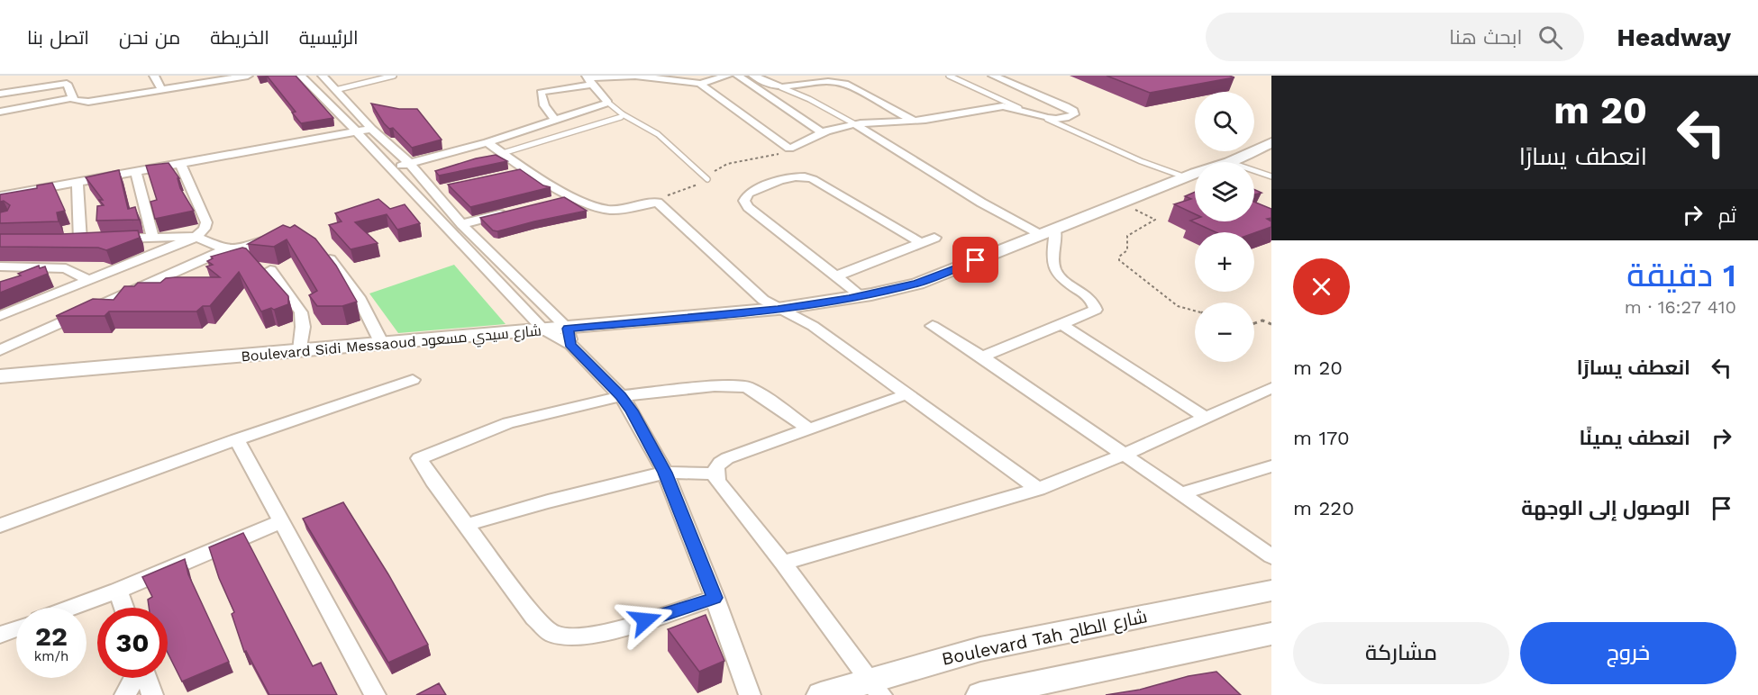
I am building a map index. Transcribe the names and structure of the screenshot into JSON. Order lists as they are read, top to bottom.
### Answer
{
  "streets": {
    "street": ["Boulevard Sidi Messaoud شارع سيدي مسعود", "Boulevard Tah شارع الطاح"]
  },
  "page": {
    "header": "Headway",
    "search": "ابحث هنا",
    "nav": [
      "الرئيسية",
      "الخريطة",
      "من نحن",
      "اتصل بنا"
    ],
    "turn": ["20 m", "انعطف يسارًا"],
    "map_buttons": ["+", "−"],
    "then": "ثم",
    "heading": ["1 دقيقة", "410 m · 16:27"],
    "list": [
      {
        "name": "انعطف يسارًا",
        "value": "20 m"
      },
      {
        "name": "انعطف يمينًا",
        "value": "170 m"
      },
      {
        "name": "الوصول إلى الوجهة",
        "value": "220 m"
      }
    ],
    "speed": "22 km/h",
    "limit": "30",
    "buttons": ["خروج", "مشاركة"]
  }
}
